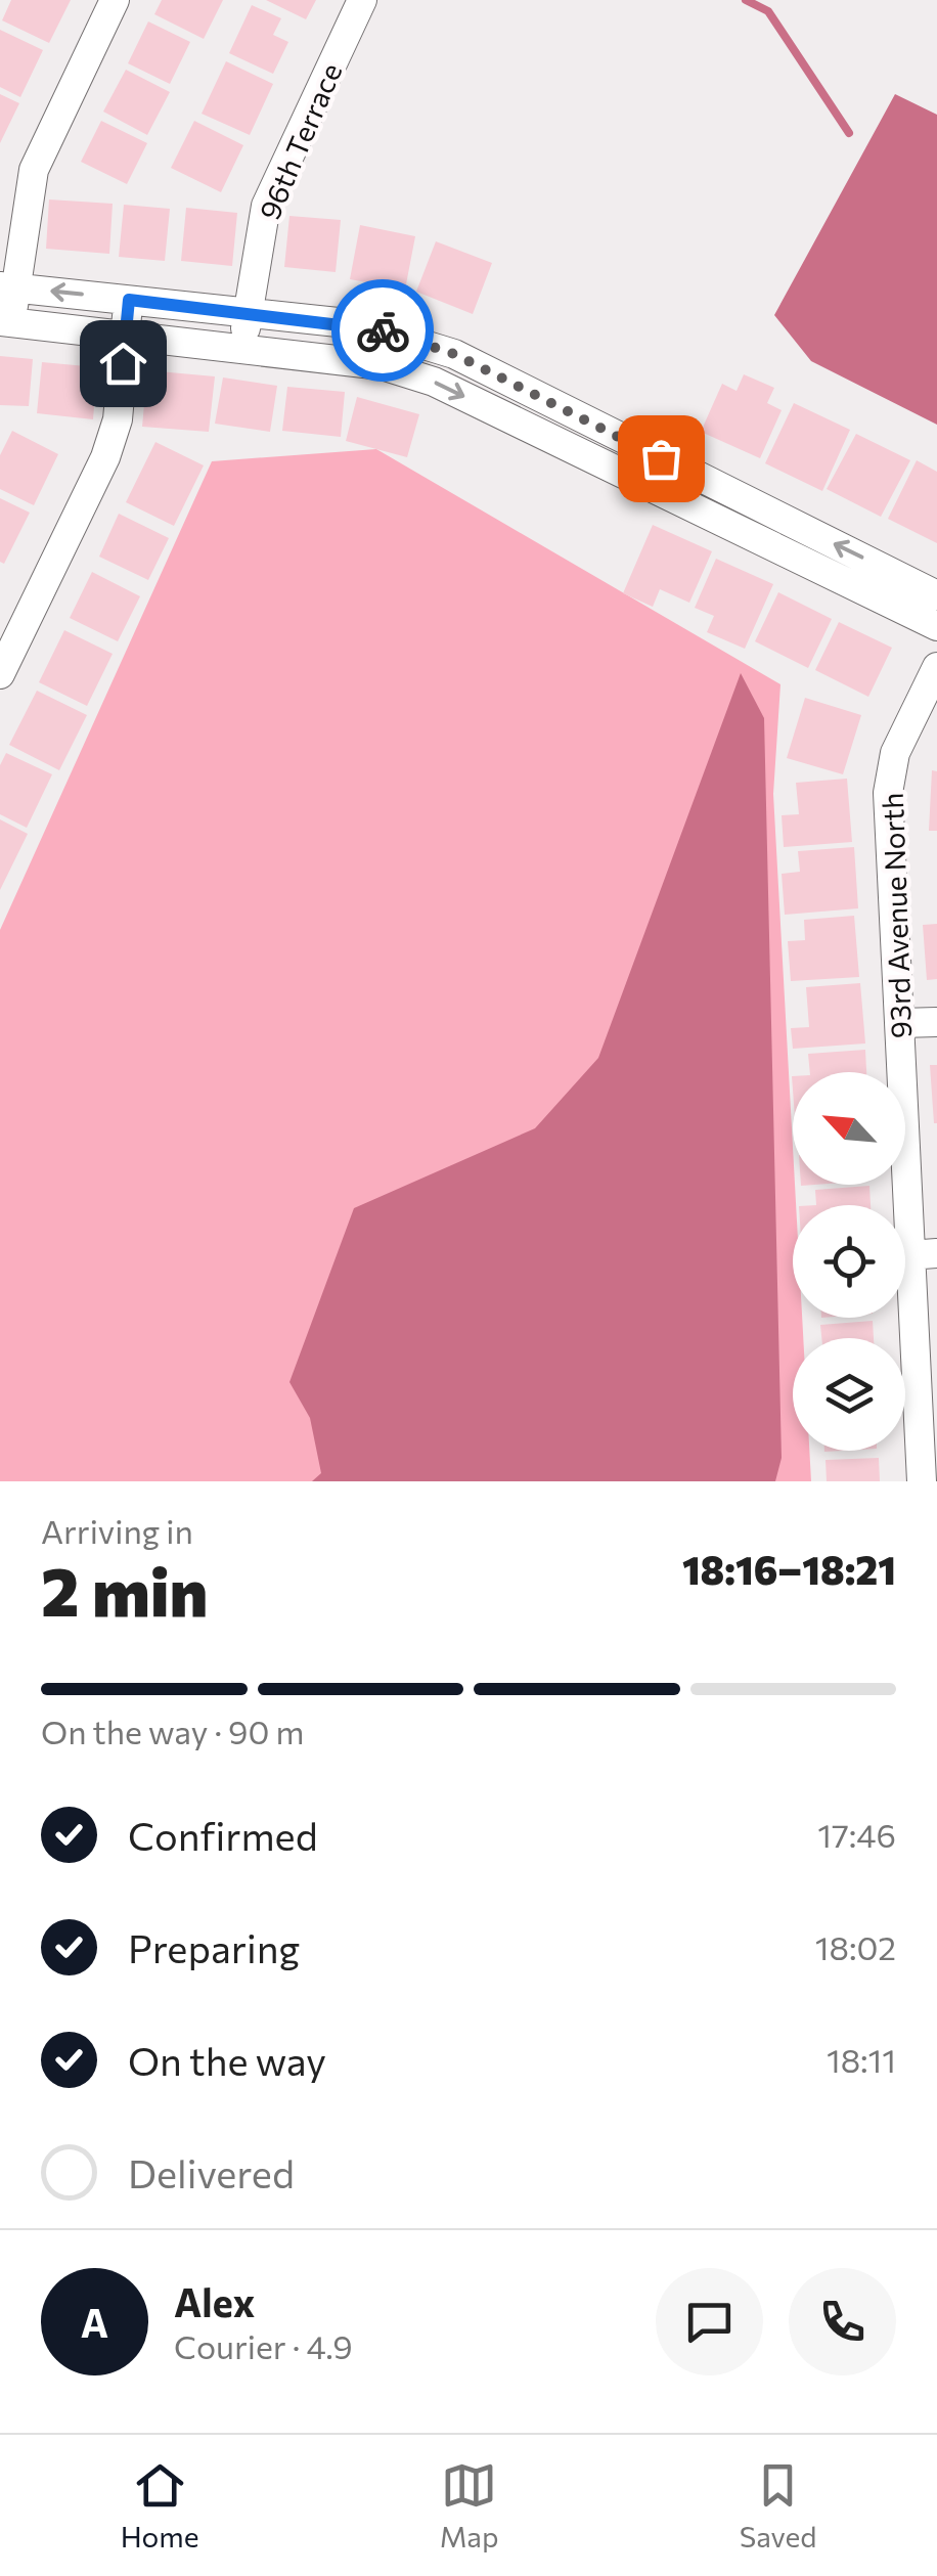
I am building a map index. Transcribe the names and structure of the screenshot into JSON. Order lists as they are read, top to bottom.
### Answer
{
  "streets": {
    "street": ["96th Terrace", "93rd Avenue North"]
  },
  "north": "top left",
  "page": {
    "heading": ["2 min", "Arriving in", "18:16–18:21"],
    "panel": ["Alex", "Courier · 4.9"],
    "bar": "On the way · 90 m",
    "list": [
      ["Confirmed", "17:46"],
      ["Preparing", "18:02"],
      ["On the way", "18:11"],
      "Delivered"
    ],
    "round": "A",
    "tabs": ["Home", "Map", "Saved"]
  }
}
